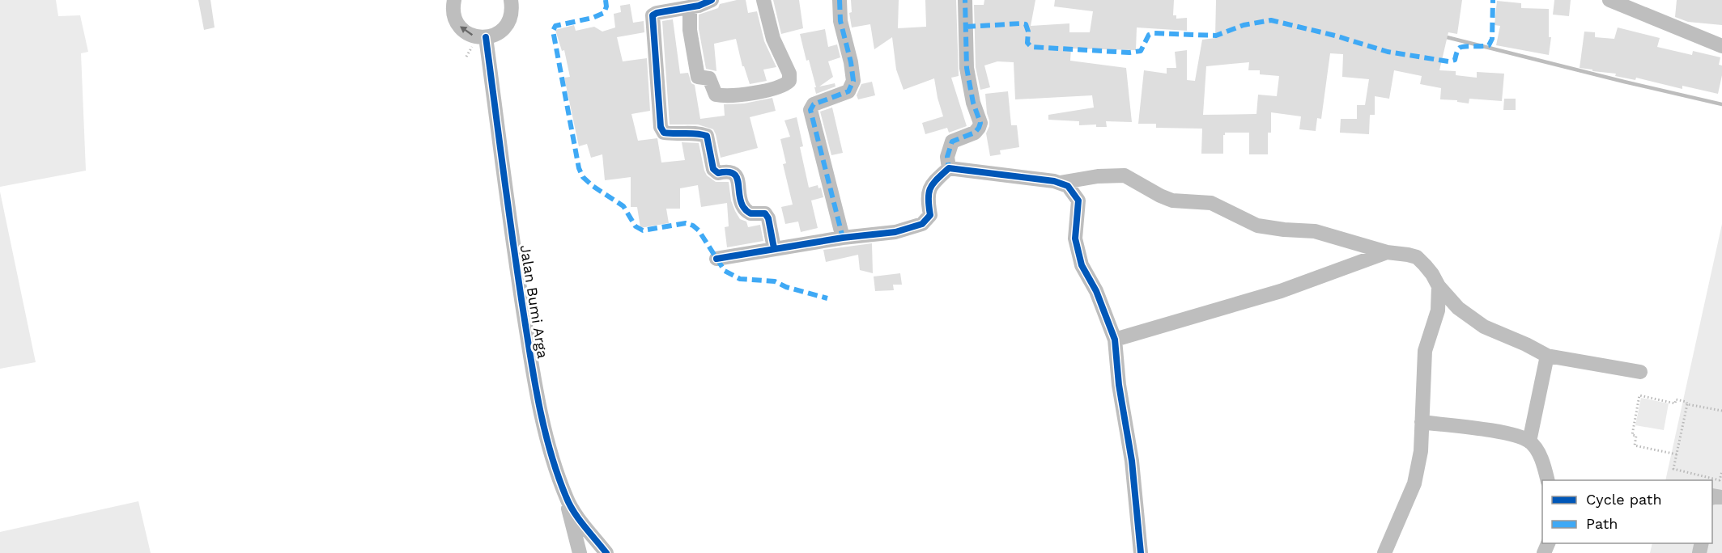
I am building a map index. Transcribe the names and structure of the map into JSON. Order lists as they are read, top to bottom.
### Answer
{
  "streets": {
    "street": ["Jalan Bumi Arga"]
  },
  "legend": ["Cycle path", "Path"]
}
